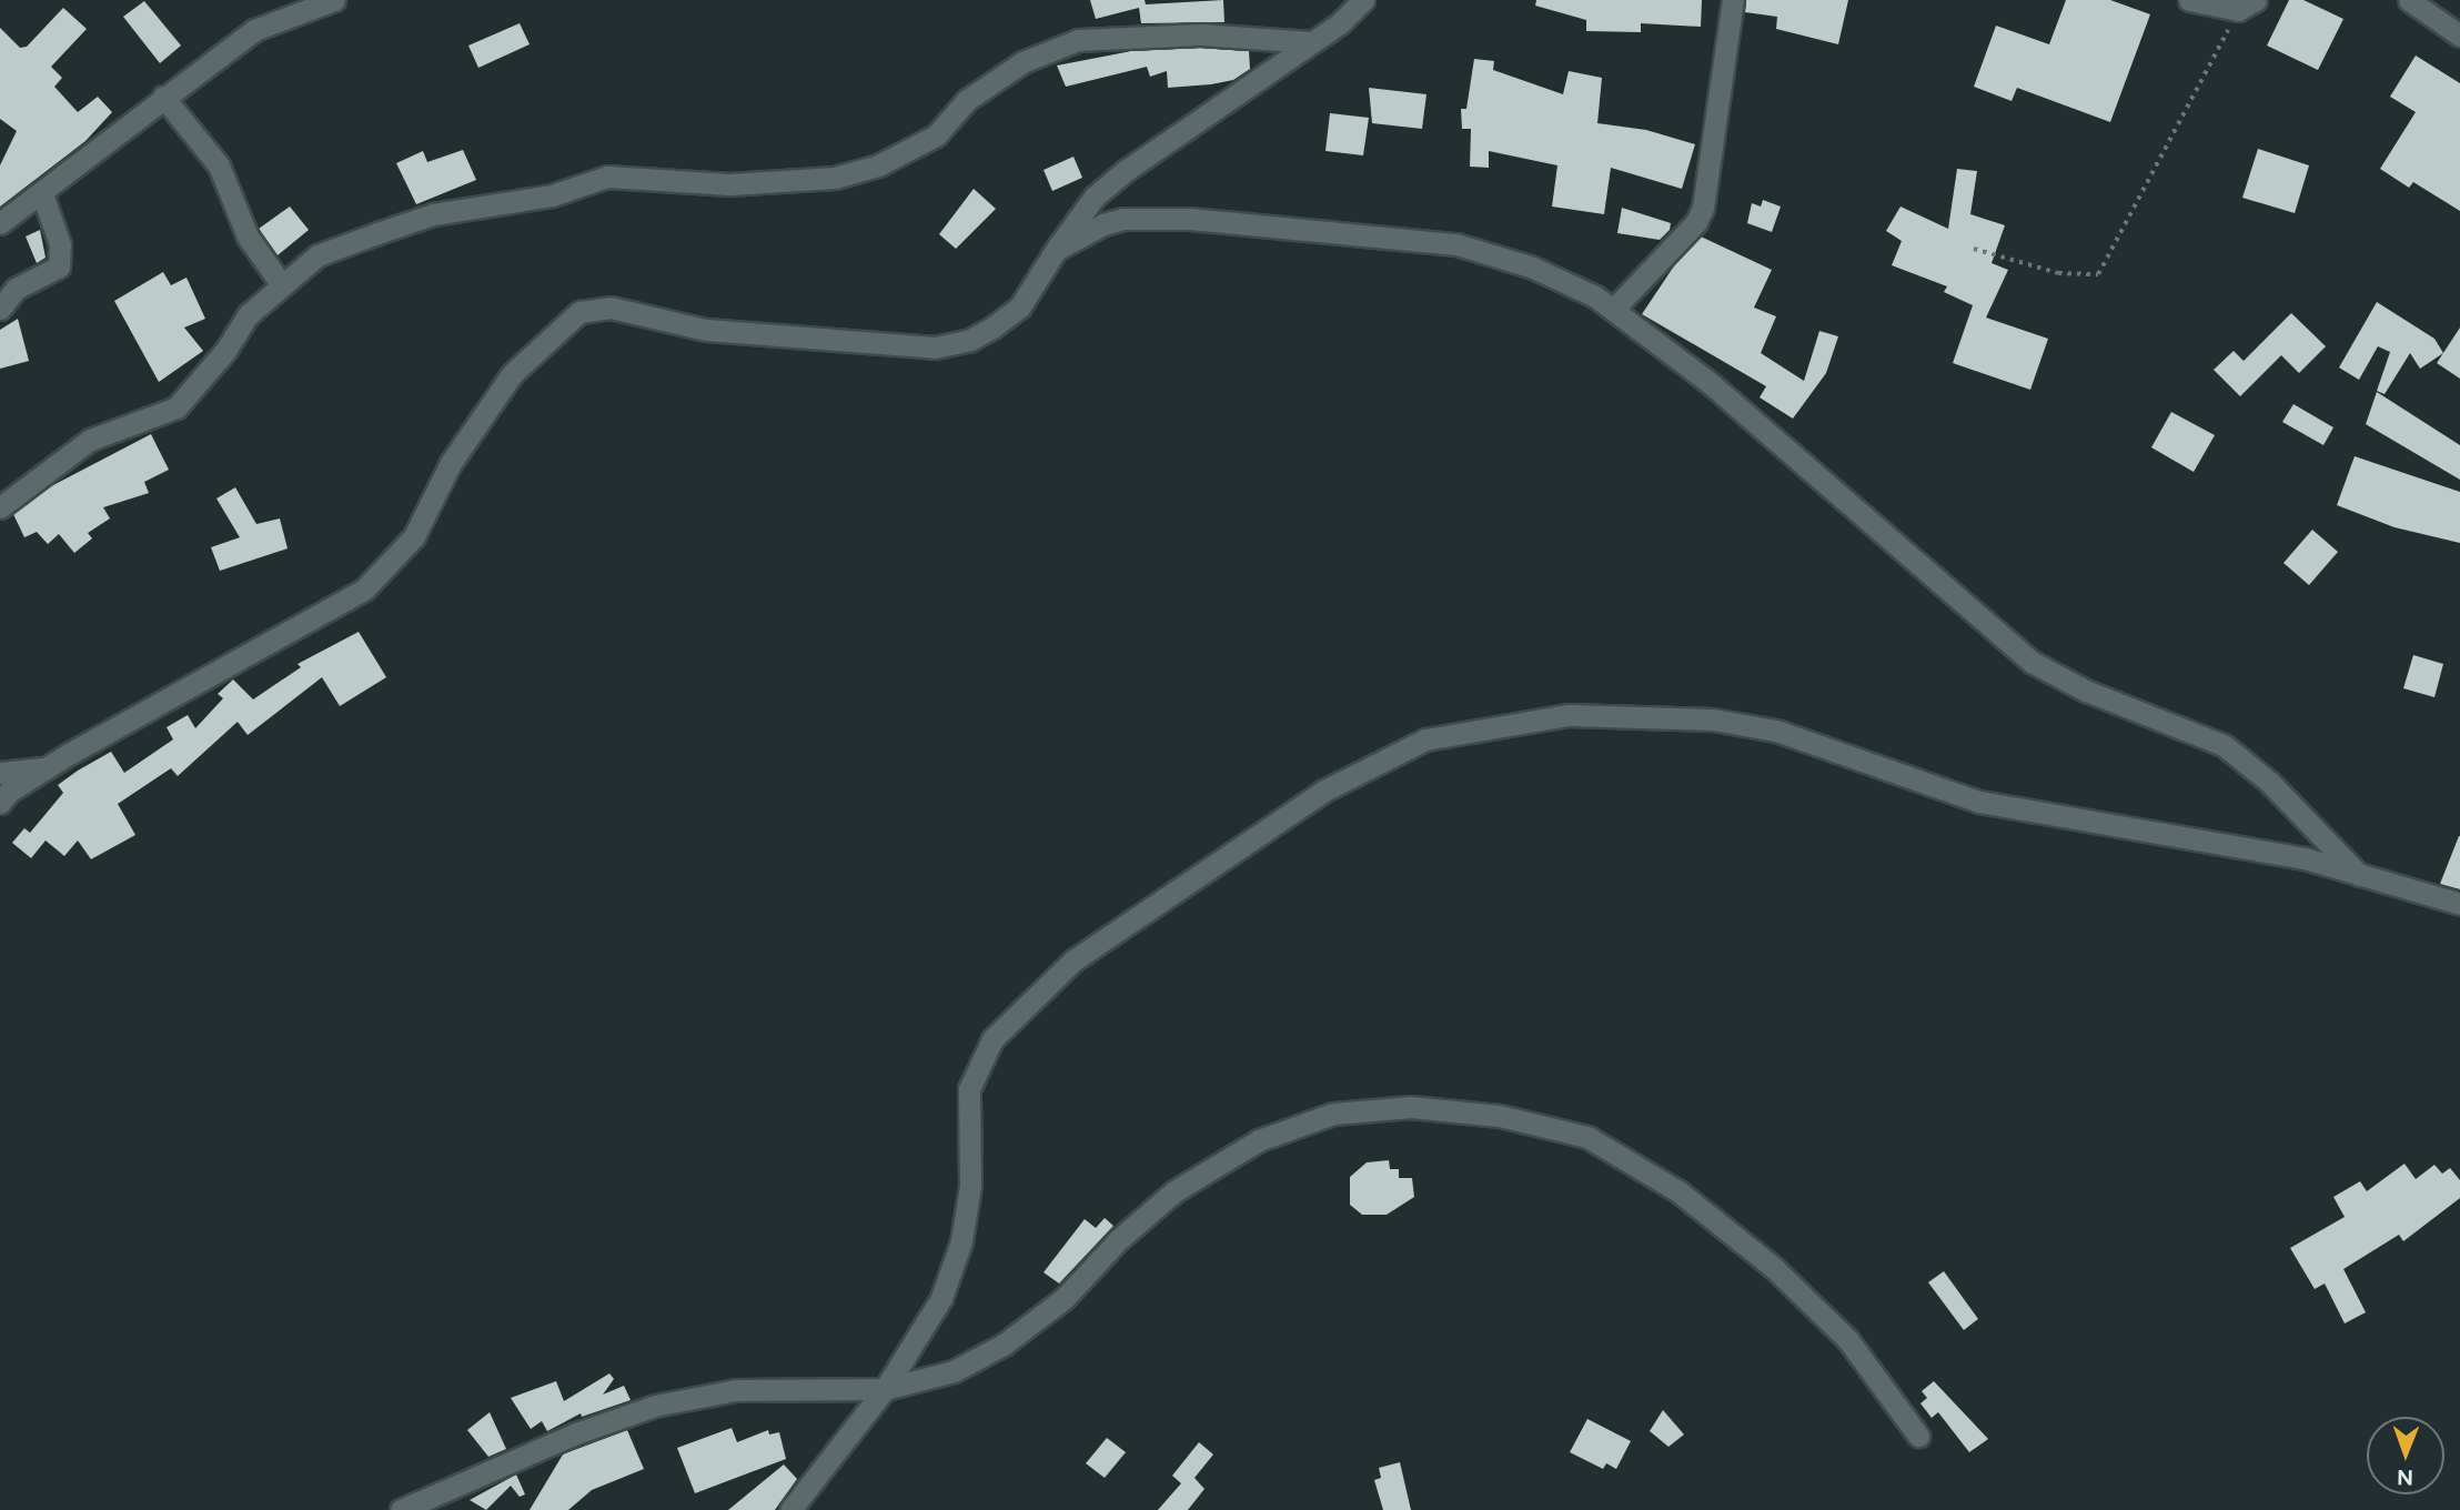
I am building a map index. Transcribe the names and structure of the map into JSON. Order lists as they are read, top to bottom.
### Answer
{
  "north": "bottom"
}
